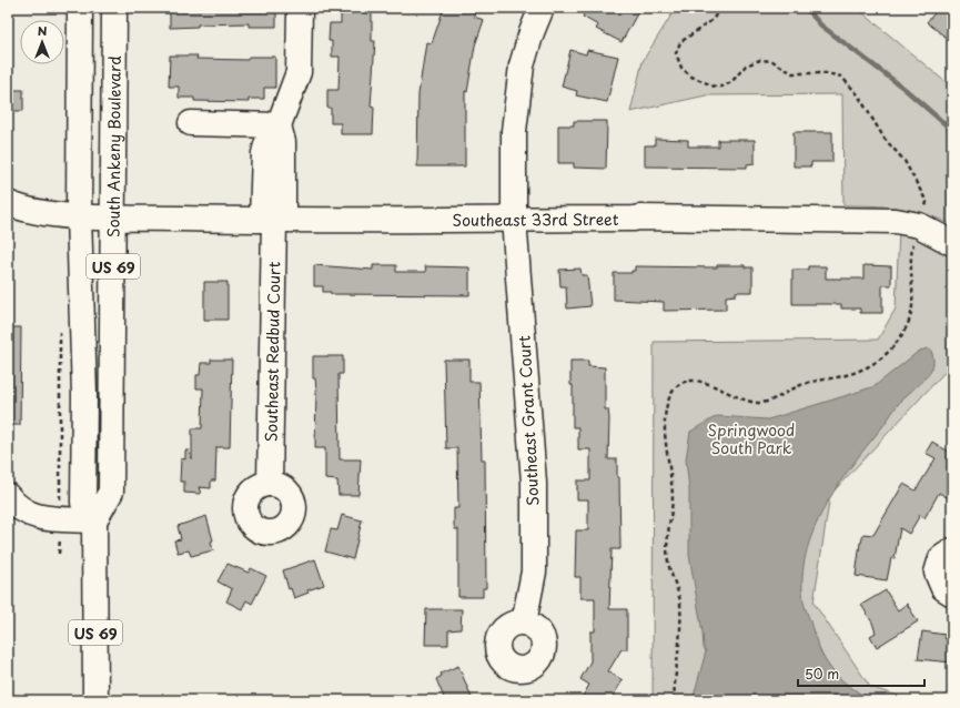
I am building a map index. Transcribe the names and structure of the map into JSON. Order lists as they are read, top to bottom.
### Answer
{
  "streets": {
    "street": [
      "South Ankeny Boulevard",
      "Southeast 33rd Street",
      "US 69",
      "Southeast Redbud Court",
      "Southeast Grant Court"
    ]
  },
  "crossings": [
    ["South Ankeny Boulevard", "Southeast 33rd Street"],
    ["South Ankeny Boulevard", "US 69"],
    ["Southeast 33rd Street", "US 69"],
    ["Southeast 33rd Street", "Southeast Redbud Court"],
    ["Southeast 33rd Street", "Southeast Grant Court"]
  ],
  "parks": ["Springwood South Park"],
  "scale_bar": "50 m",
  "north": "top"
}
